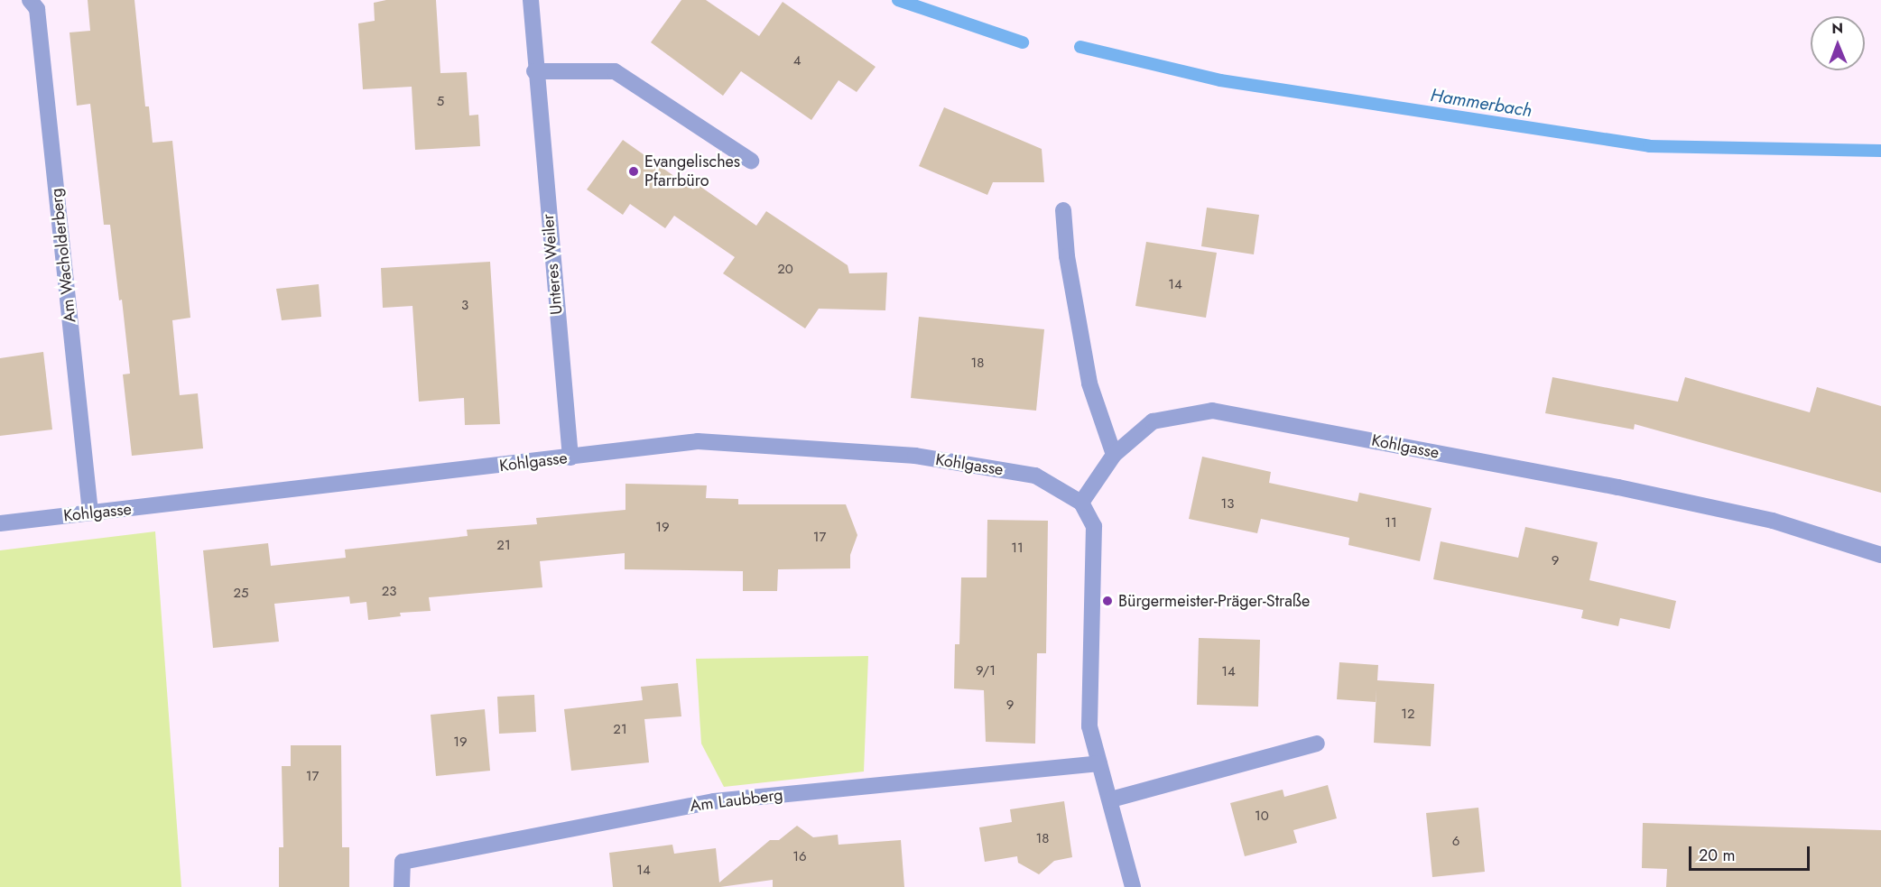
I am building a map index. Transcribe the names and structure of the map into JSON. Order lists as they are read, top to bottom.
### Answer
{
  "streets": {
    "street": [
      "Am Wacholderberg",
      "Unteres Weiler",
      "Kohlgasse",
      "Am Laubberg"
    ]
  },
  "crossings": [
    ["Am Wacholderberg", "Kohlgasse"],
    ["Unteres Weiler", "Kohlgasse"]
  ],
  "water": ["Hammerbach"],
  "places": ["Evangelisches Pfarrbüro", "Bürgermeister-Präger-Straße"],
  "house_numbers": [
    "4",
    "5",
    "20",
    "14",
    "3",
    "18",
    "13",
    "11",
    "19",
    "17",
    "21",
    "11",
    "9",
    "23",
    "25",
    "9/1",
    "14",
    "9",
    "12",
    "21",
    "19",
    "17",
    "10",
    "18",
    "6",
    "16",
    "14"
  ],
  "scale_bar": "20 m",
  "north": "top"
}
